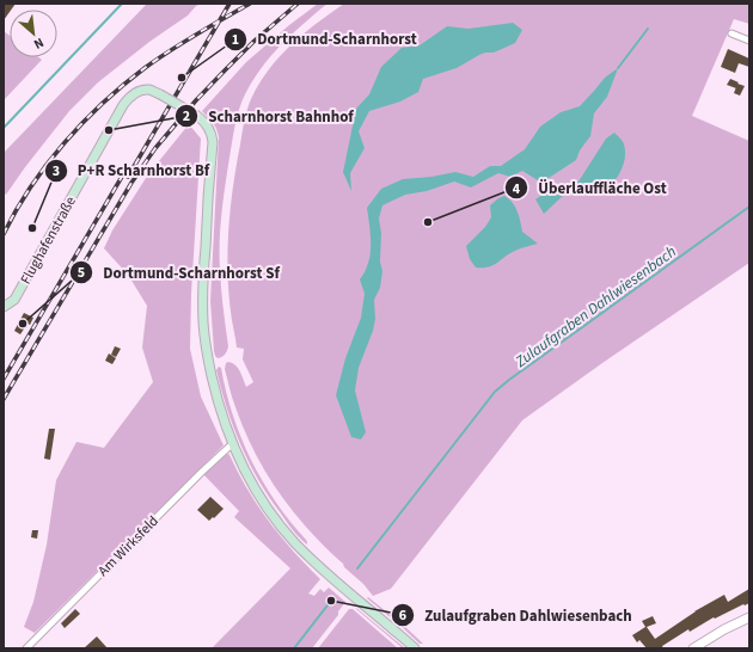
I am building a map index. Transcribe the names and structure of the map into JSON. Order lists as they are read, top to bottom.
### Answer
{
  "streets": {
    "main road": ["Flughafenstraße"],
    "street": ["Am Wirksfeld"]
  },
  "crossings": [
    ["Flughafenstraße", "Am Wirksfeld"]
  ],
  "water": ["Zulaufgraben Dahlwiesenbach"],
  "places": [
    "Dortmund-Scharnhorst",
    "Scharnhorst Bahnhof",
    "Überlauffläche Ost",
    "P+R Scharnhorst Bf",
    "Dortmund-Scharnhorst Sf",
    "Zulaufgraben Dahlwiesenbach"
  ],
  "north": "bottom right"
}
